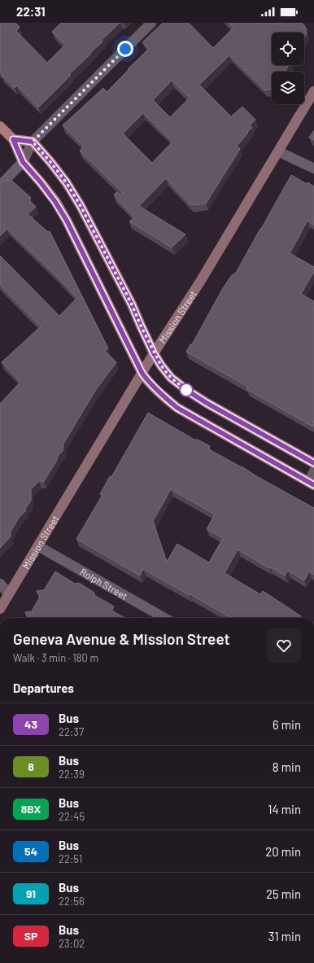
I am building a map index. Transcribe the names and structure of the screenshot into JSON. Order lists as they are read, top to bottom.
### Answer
{
  "streets": {
    "main road": ["Mission Street"],
    "street": ["Rolph Street"]
  },
  "crossings": [
    ["Mission Street", "Rolph Street"]
  ],
  "lines": ["bus line 43"],
  "page": {
    "status": "22:31",
    "heading": [
      ["Geneva Avenue & Mission Street", "Walk · 3 min · 180 m"],
      "Departures"
    ],
    "list": [
      {
        "mark": "43",
        "name": "Bus",
        "note": "22:37",
        "value": "6 min"
      },
      {
        "mark": "8",
        "name": "Bus",
        "note": "22:39",
        "value": "8 min"
      },
      {
        "mark": "8BX",
        "name": "Bus",
        "note": "22:45",
        "value": "14 min"
      },
      {
        "mark": "54",
        "name": "Bus",
        "note": "22:51",
        "value": "20 min"
      },
      {
        "mark": "91",
        "name": "Bus",
        "note": "22:56",
        "value": "25 min"
      },
      {
        "mark": "SP",
        "name": "Bus",
        "note": "23:02",
        "value": "31 min"
      }
    ]
  }
}
